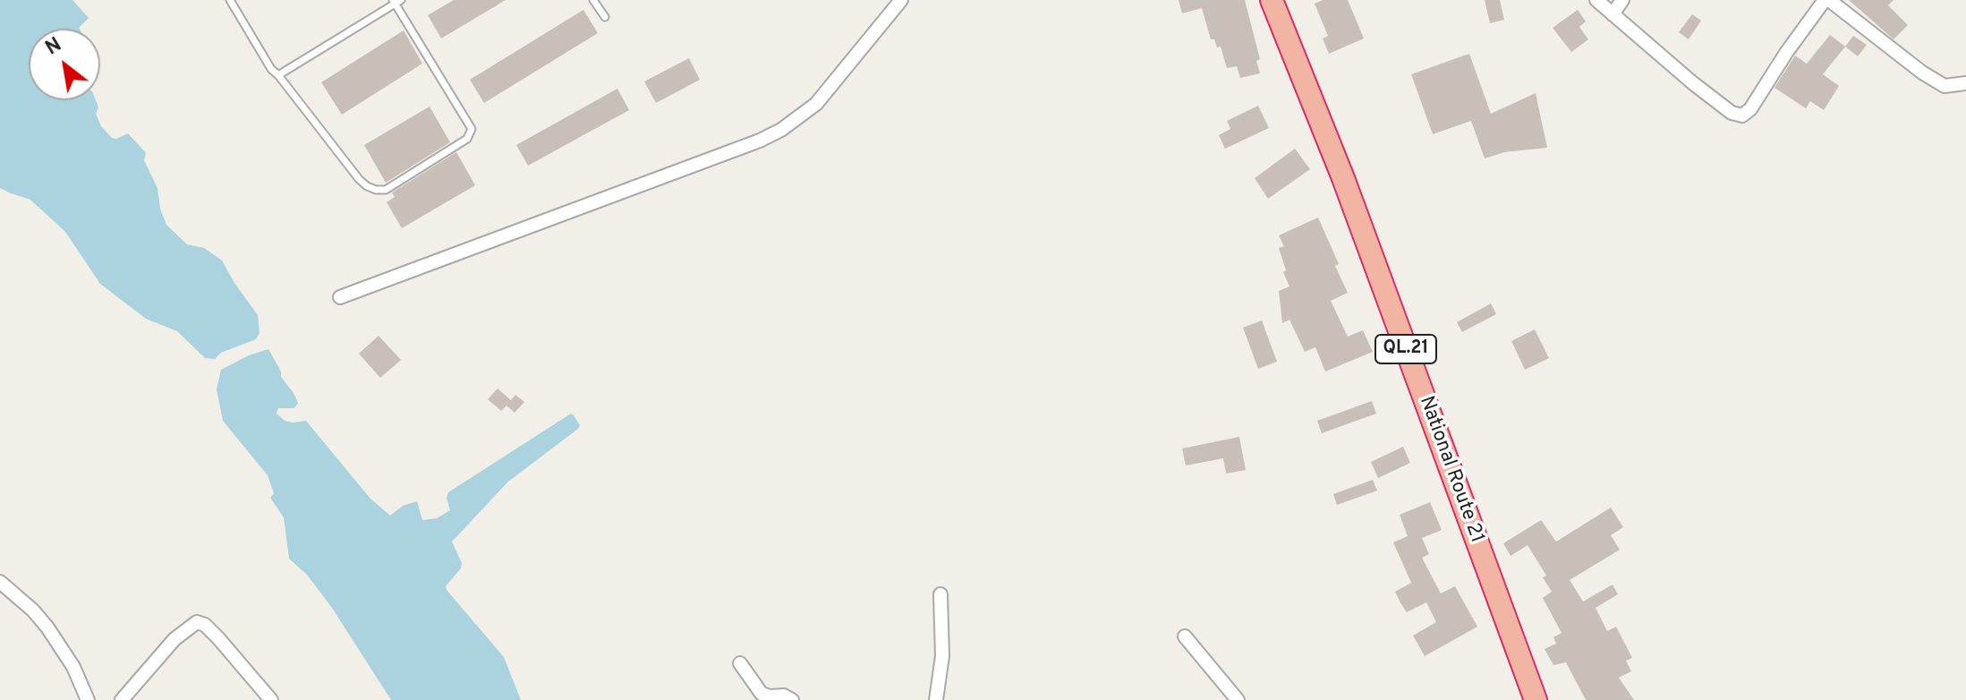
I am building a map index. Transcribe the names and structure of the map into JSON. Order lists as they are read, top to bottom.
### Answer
{
  "streets": {
    "highway": ["QL.21", "National Route 21"]
  },
  "north": "top left"
}
